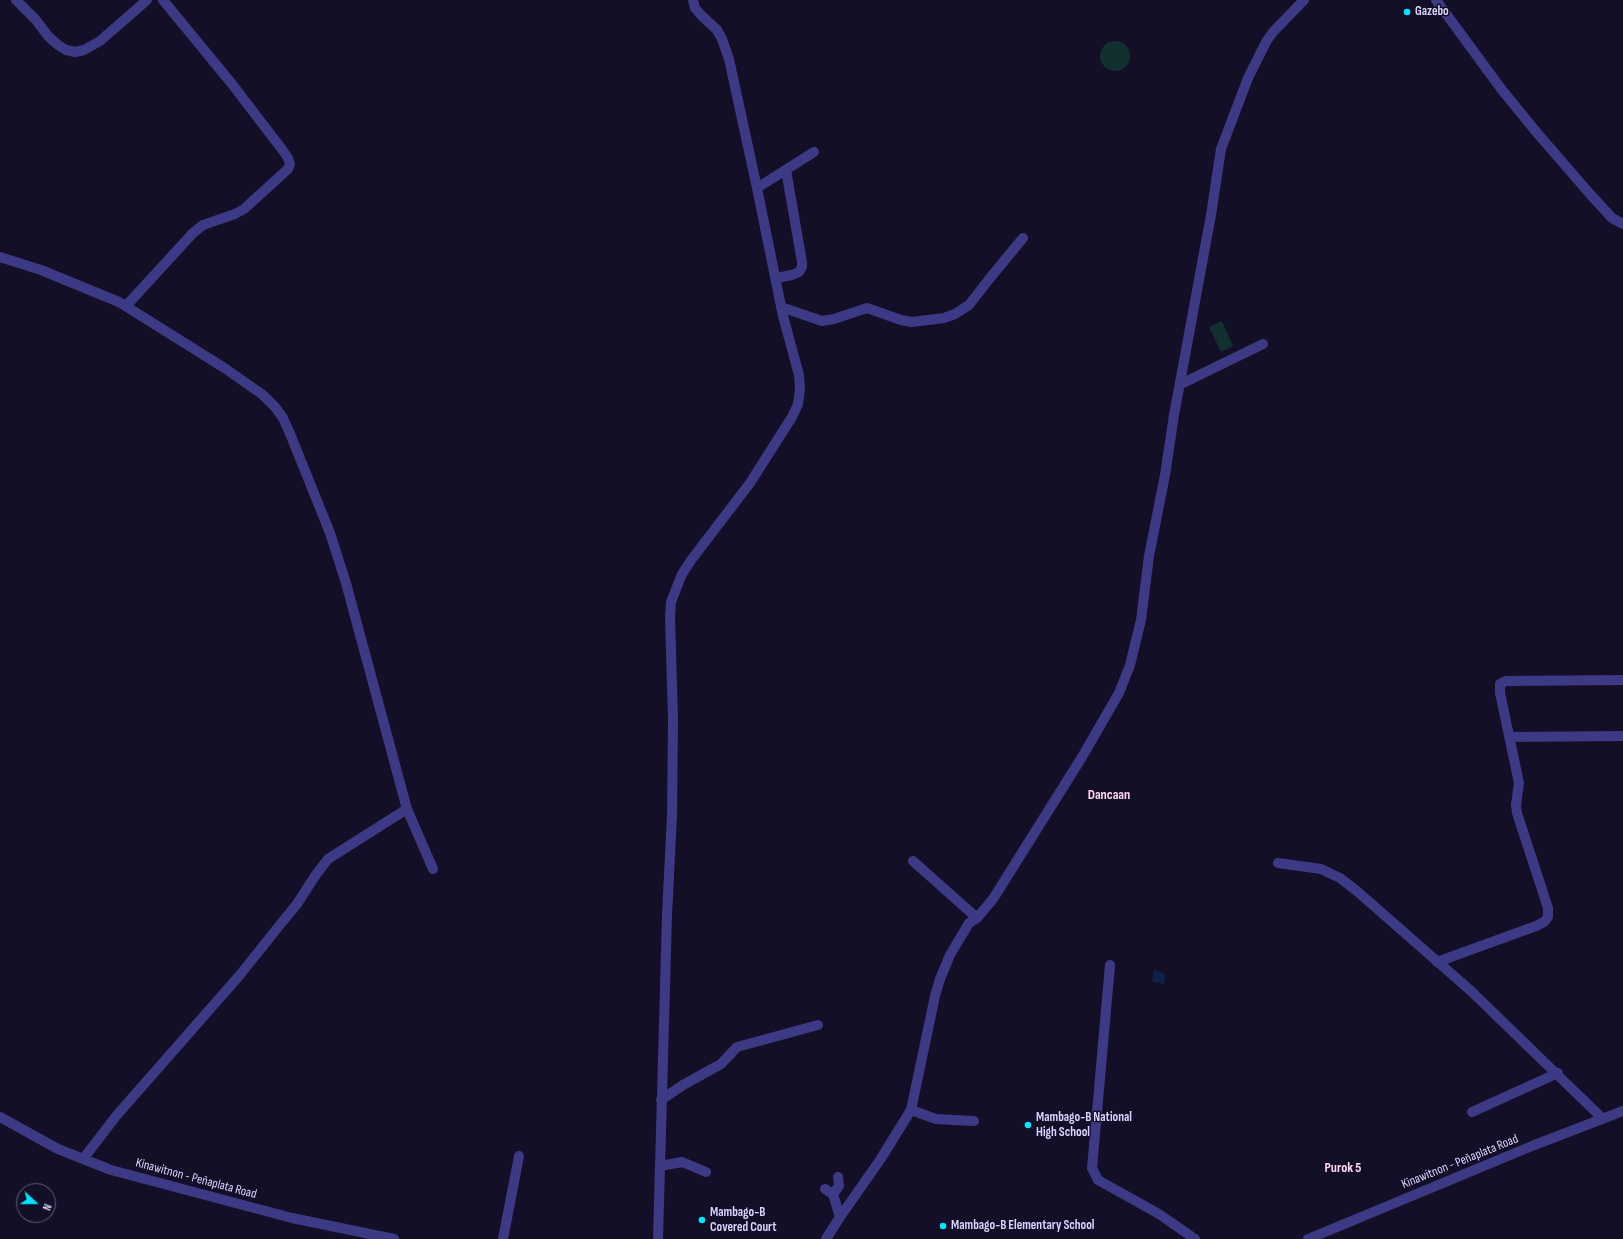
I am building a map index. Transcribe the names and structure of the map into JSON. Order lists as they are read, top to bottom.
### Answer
{
  "streets": {
    "street": ["Kinawitnon - Peñaplata Road"]
  },
  "districts": ["Dancaan", "Purok 5"],
  "places": [
    "Gazebo",
    "Mambago-B National High School",
    "Mambago-B Covered Court",
    "Mambago-B Elementary School"
  ],
  "north": "right"
}
